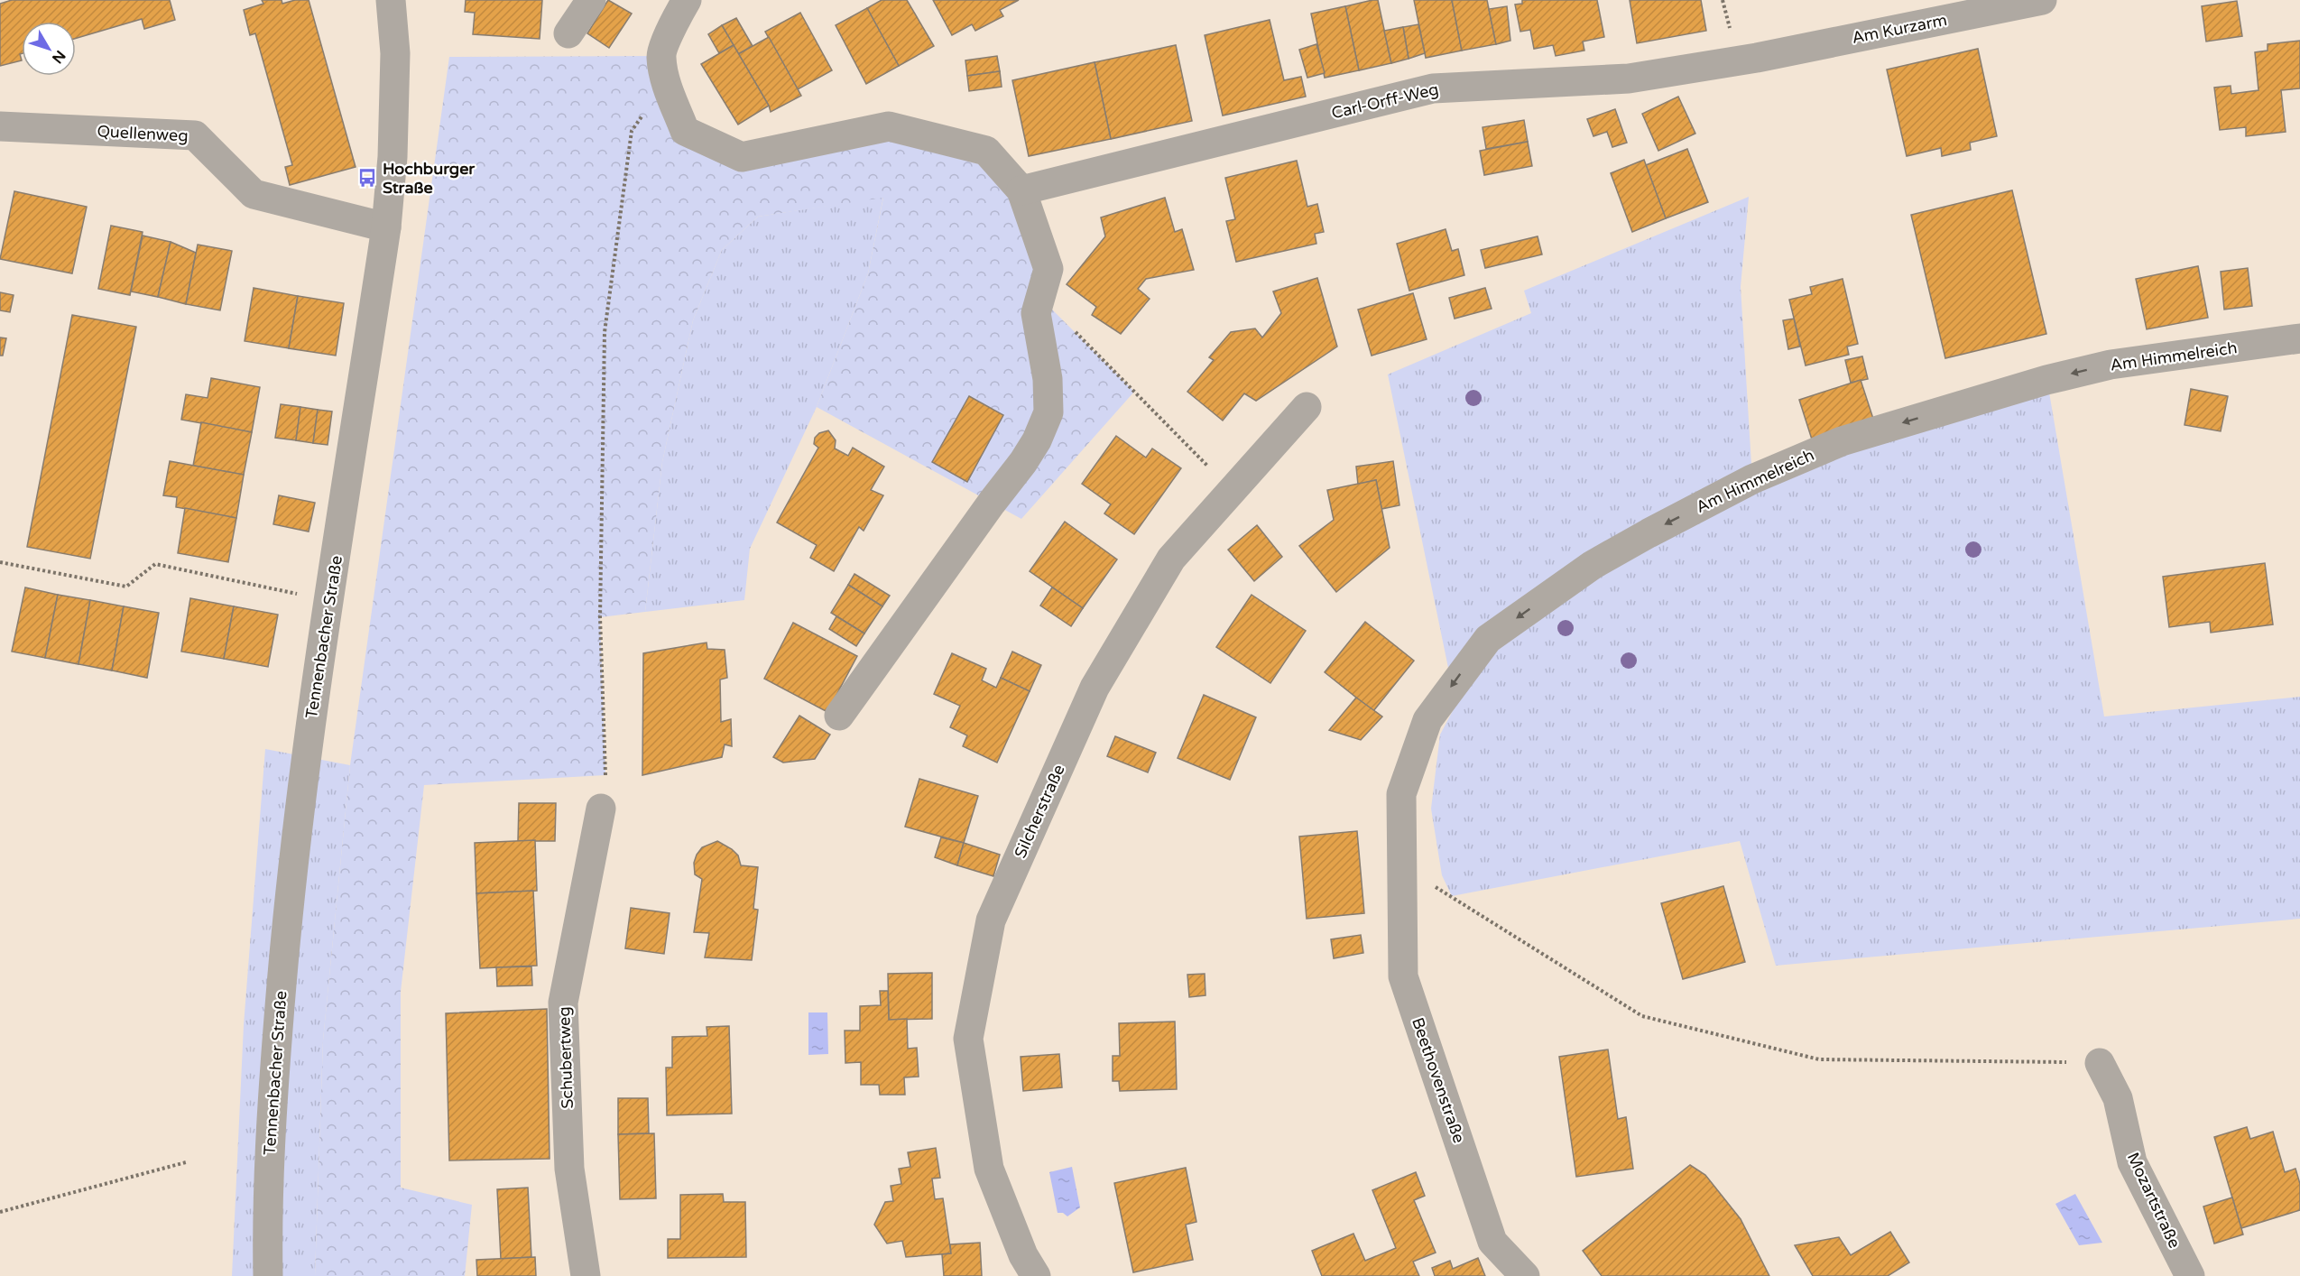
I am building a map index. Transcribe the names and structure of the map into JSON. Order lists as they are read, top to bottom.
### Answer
{
  "streets": {
    "street": [
      "Am Kurzarm",
      "Carl-Orff-Weg",
      "Quellenweg",
      "Am Himmelreich",
      "Tennenbacher Straße",
      "Silcherstraße",
      "Schubertweg",
      "Beethovenstraße",
      "Mozartstraße"
    ]
  },
  "crossings": [
    ["Am Kurzarm", "Carl-Orff-Weg"],
    ["Quellenweg", "Tennenbacher Straße"],
    ["Am Himmelreich", "Beethovenstraße"]
  ],
  "one_way": ["Am Himmelreich"],
  "places": {
    "bus stop": ["Hochburger Straße"]
  },
  "north": "bottom right"
}
